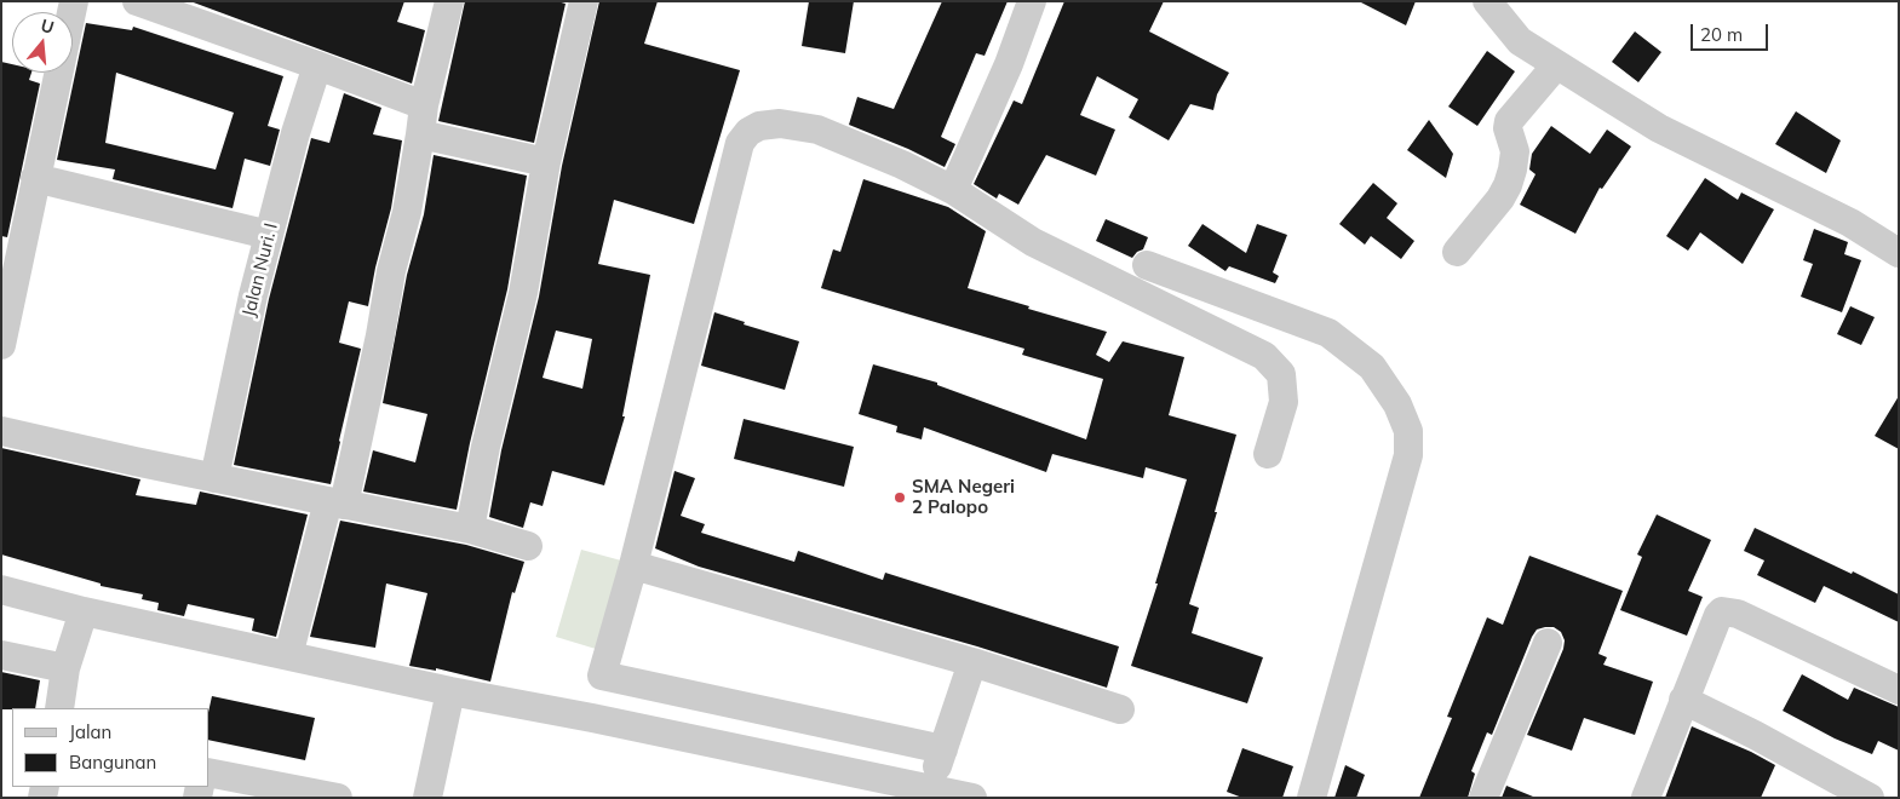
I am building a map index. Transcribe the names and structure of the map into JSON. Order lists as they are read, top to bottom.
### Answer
{
  "streets": {
    "street": ["Jalan Nuri. I"]
  },
  "places": ["SMA Negeri 2 Palopo"],
  "legend": ["Jalan", "Bangunan"],
  "scale_bar": "20 m",
  "north": "top"
}
